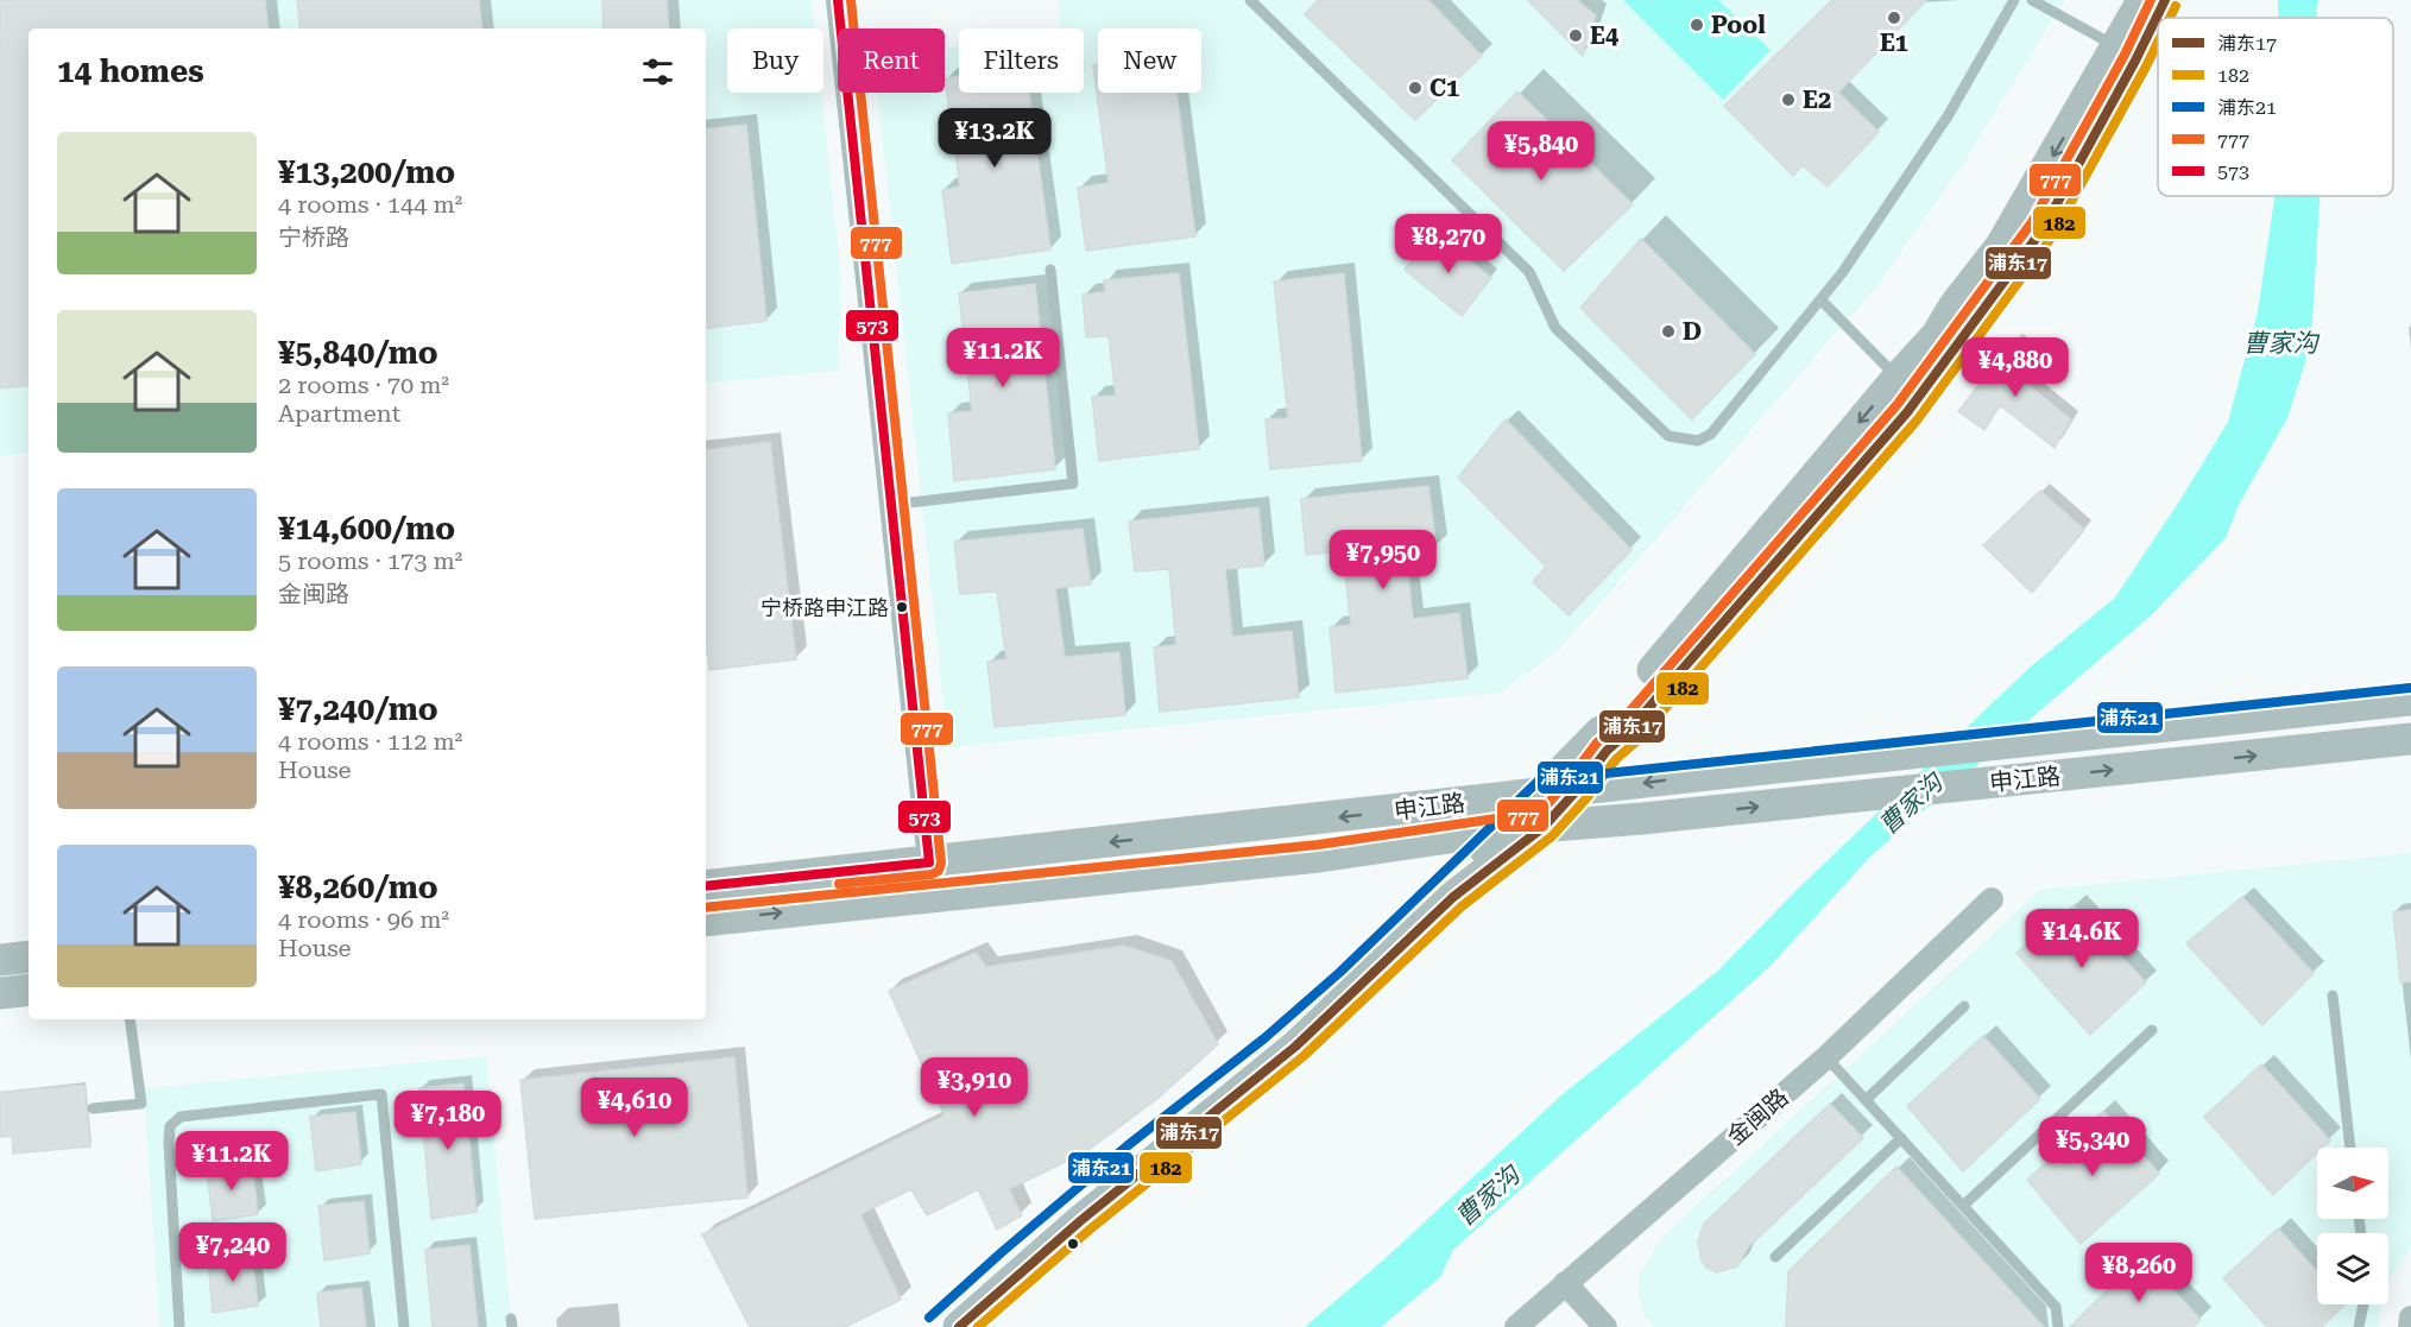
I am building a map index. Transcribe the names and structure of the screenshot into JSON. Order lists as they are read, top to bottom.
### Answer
{
  "streets": {
    "main road": ["申江路"],
    "street": ["金闽路"]
  },
  "water": ["曹家沟"],
  "places": [
    "E1",
    "Pool",
    "E4",
    "C1",
    "E2",
    "D",
    "宁桥路申江路"
  ],
  "lines": [
    "transit line 浦东17",
    "transit line 777",
    "transit line 573",
    "transit line 182",
    "transit line 浦东21"
  ],
  "legend": [
    "浦东17",
    "182",
    "浦东21",
    "777",
    "573"
  ],
  "north": "right",
  "page": {
    "chip": [
      "Buy",
      "Rent",
      "Filters",
      "New"
    ],
    "heading": "14 homes",
    "price": [
      "¥13.2K",
      "¥5,840",
      "¥8,270",
      "¥11.2K",
      "¥4,880",
      "¥7,950",
      "¥14.6K",
      "¥3,910",
      "¥4,610",
      "¥7,180",
      "¥5,340",
      "¥11.2K",
      "¥7,240",
      "¥8,260"
    ],
    "list": [
      {
        "name": "¥13,200/mo",
        "note": "4 rooms · 144 m² · 宁桥路"
      },
      {
        "name": "¥5,840/mo",
        "note": "2 rooms · 70 m² · Apartment"
      },
      {
        "name": "¥14,600/mo",
        "note": "5 rooms · 173 m² · 金闽路"
      },
      {
        "name": "¥7,240/mo",
        "note": "4 rooms · 112 m² · House"
      },
      {
        "name": "¥8,260/mo",
        "note": "4 rooms · 96 m² · House"
      }
    ]
  }
}
